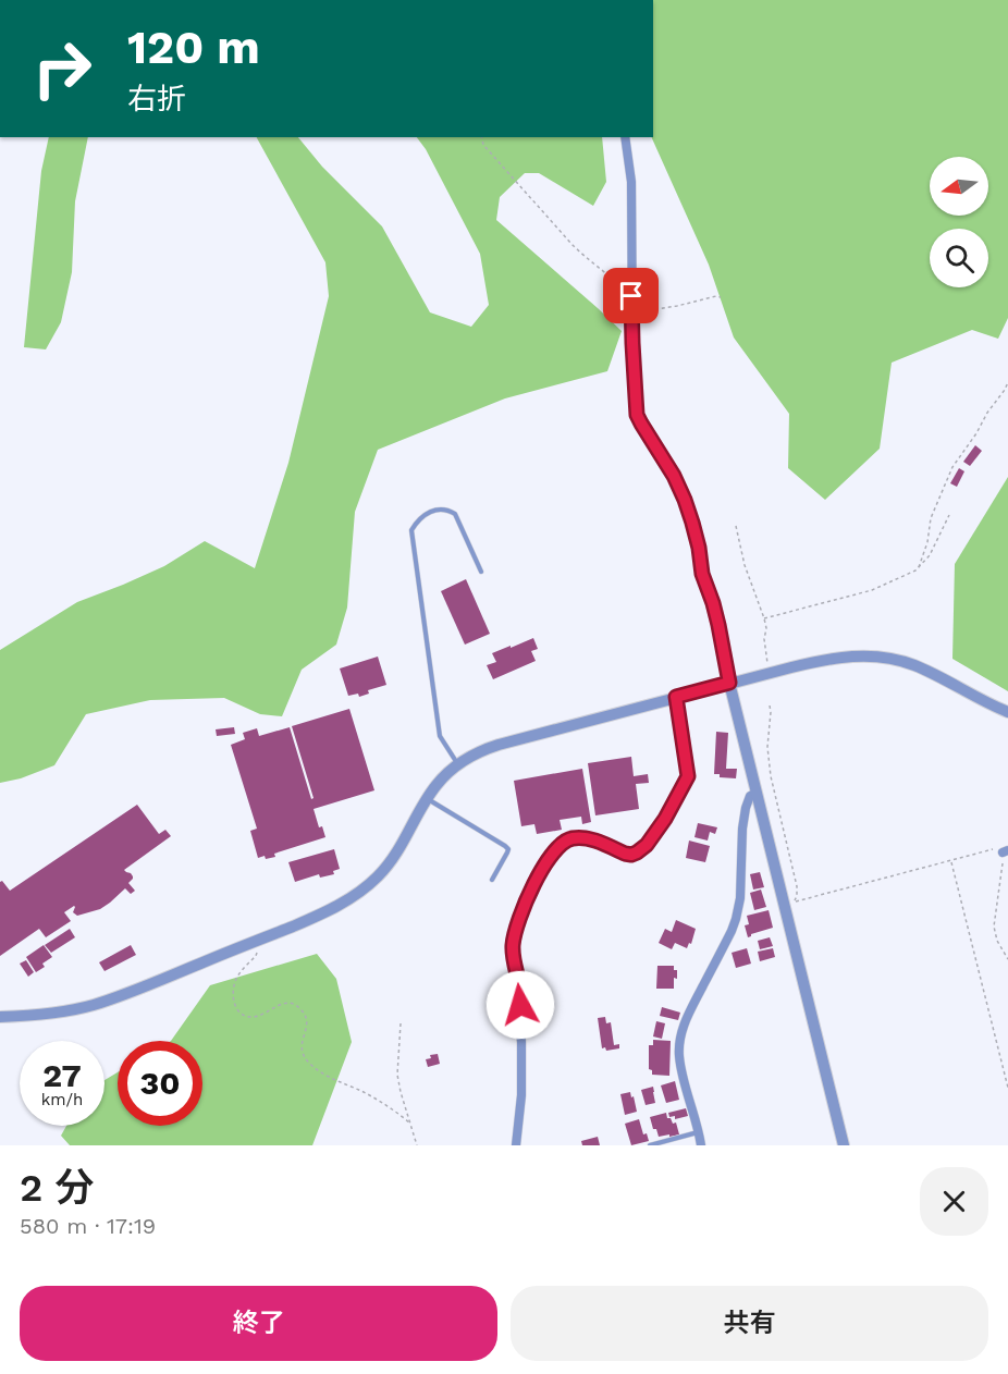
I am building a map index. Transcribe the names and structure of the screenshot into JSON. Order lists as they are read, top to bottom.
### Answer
{
  "north": "left",
  "page": {
    "turn": ["120 m", "右折"],
    "speed": "27 km/h",
    "limit": "30",
    "heading": ["2 分", "580 m · 17:19"],
    "buttons": ["終了", "共有"]
  }
}
